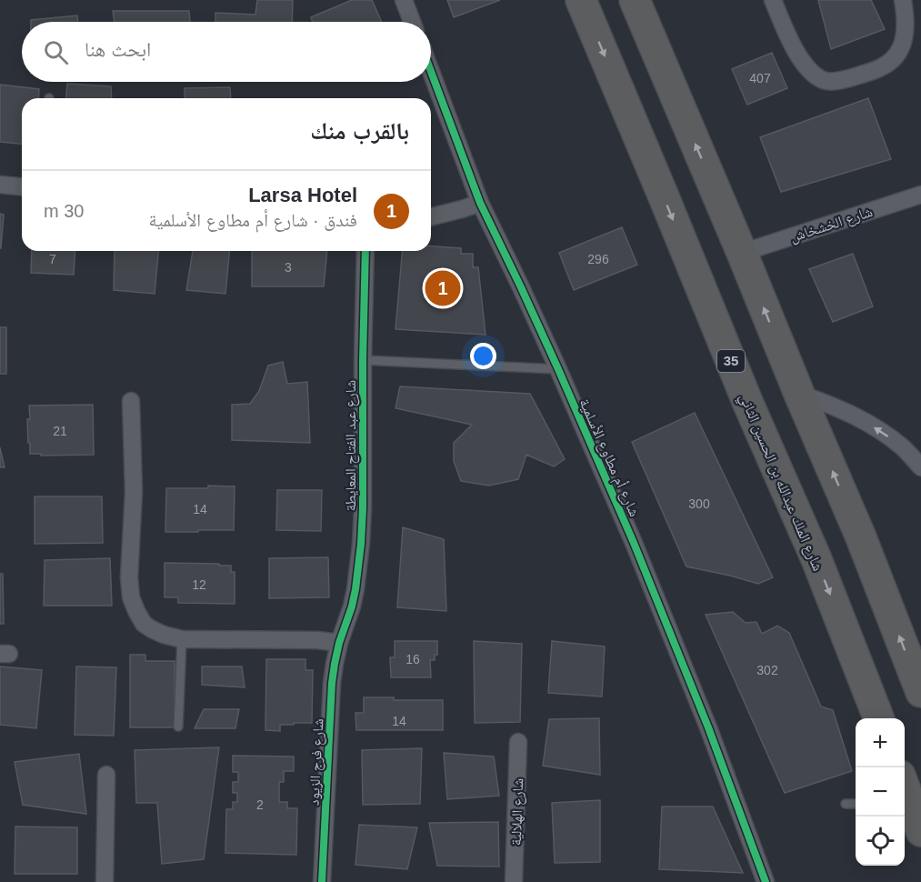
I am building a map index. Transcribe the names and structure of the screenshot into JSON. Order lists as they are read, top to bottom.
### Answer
{
  "streets": {
    "highway": ["35", "شارع الملك عبدالله بن الحسين الثاني"],
    "street": [
      "شارع الخشخاش",
      "شارع عبد الفتاح المعايطة",
      "شارع أم مطاوع الأسلمية",
      "شارع فرج الزيود",
      "شارع الهلالية"
    ]
  },
  "crossings": [
    ["شارع عبد الفتاح المعايطة", "شارع فرج الزيود"]
  ],
  "house_numbers": [
    "407",
    "7",
    "296",
    "3",
    "21",
    "300",
    "14",
    "12",
    "16",
    "302",
    "14",
    "2"
  ],
  "page": {
    "search": "ابحث هنا",
    "heading": "بالقرب منك",
    "list": [
      {
        "mark": "1",
        "name": "Larsa Hotel",
        "note": "فندق · شارع أم مطاوع الأسلمية",
        "value": "30 m"
      }
    ],
    "pins": "1",
    "map_buttons": ["+", "−"]
  }
}
